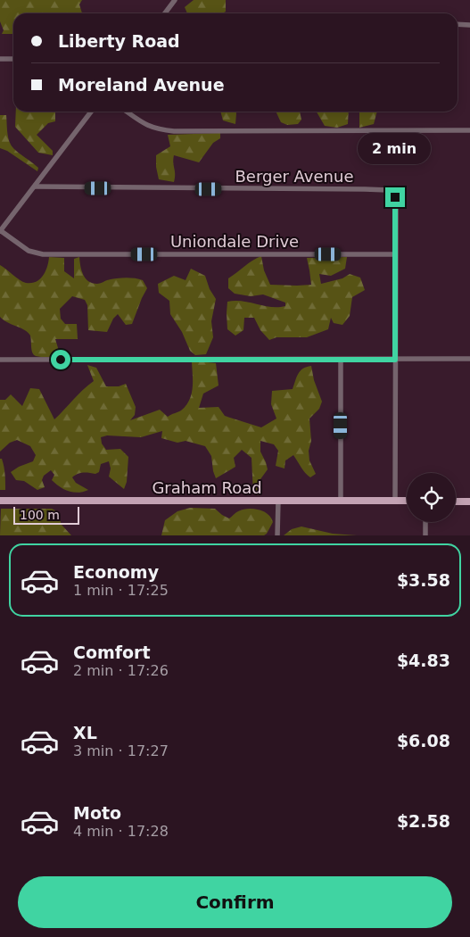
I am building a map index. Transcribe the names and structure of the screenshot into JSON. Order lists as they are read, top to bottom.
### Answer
{
  "streets": {
    "main road": ["Graham Road"],
    "street": ["Berger Avenue", "Uniondale Drive"]
  },
  "crossings": [
    ["Berger Avenue", "Uniondale Drive"]
  ],
  "scale_bar": "100 m",
  "page": {
    "banner": ["Liberty Road", "Moreland Avenue"],
    "bubble": "2 min",
    "scale": "100 m",
    "list": [
      {
        "name": "Economy",
        "note": "1 min · 17:25",
        "value": "$3.58"
      },
      {
        "name": "Comfort",
        "note": "2 min · 17:26",
        "value": "$4.83"
      },
      {
        "name": "XL",
        "note": "3 min · 17:27",
        "value": "$6.08"
      },
      {
        "name": "Moto",
        "note": "4 min · 17:28",
        "value": "$2.58"
      }
    ],
    "buttons": "Confirm"
  }
}
